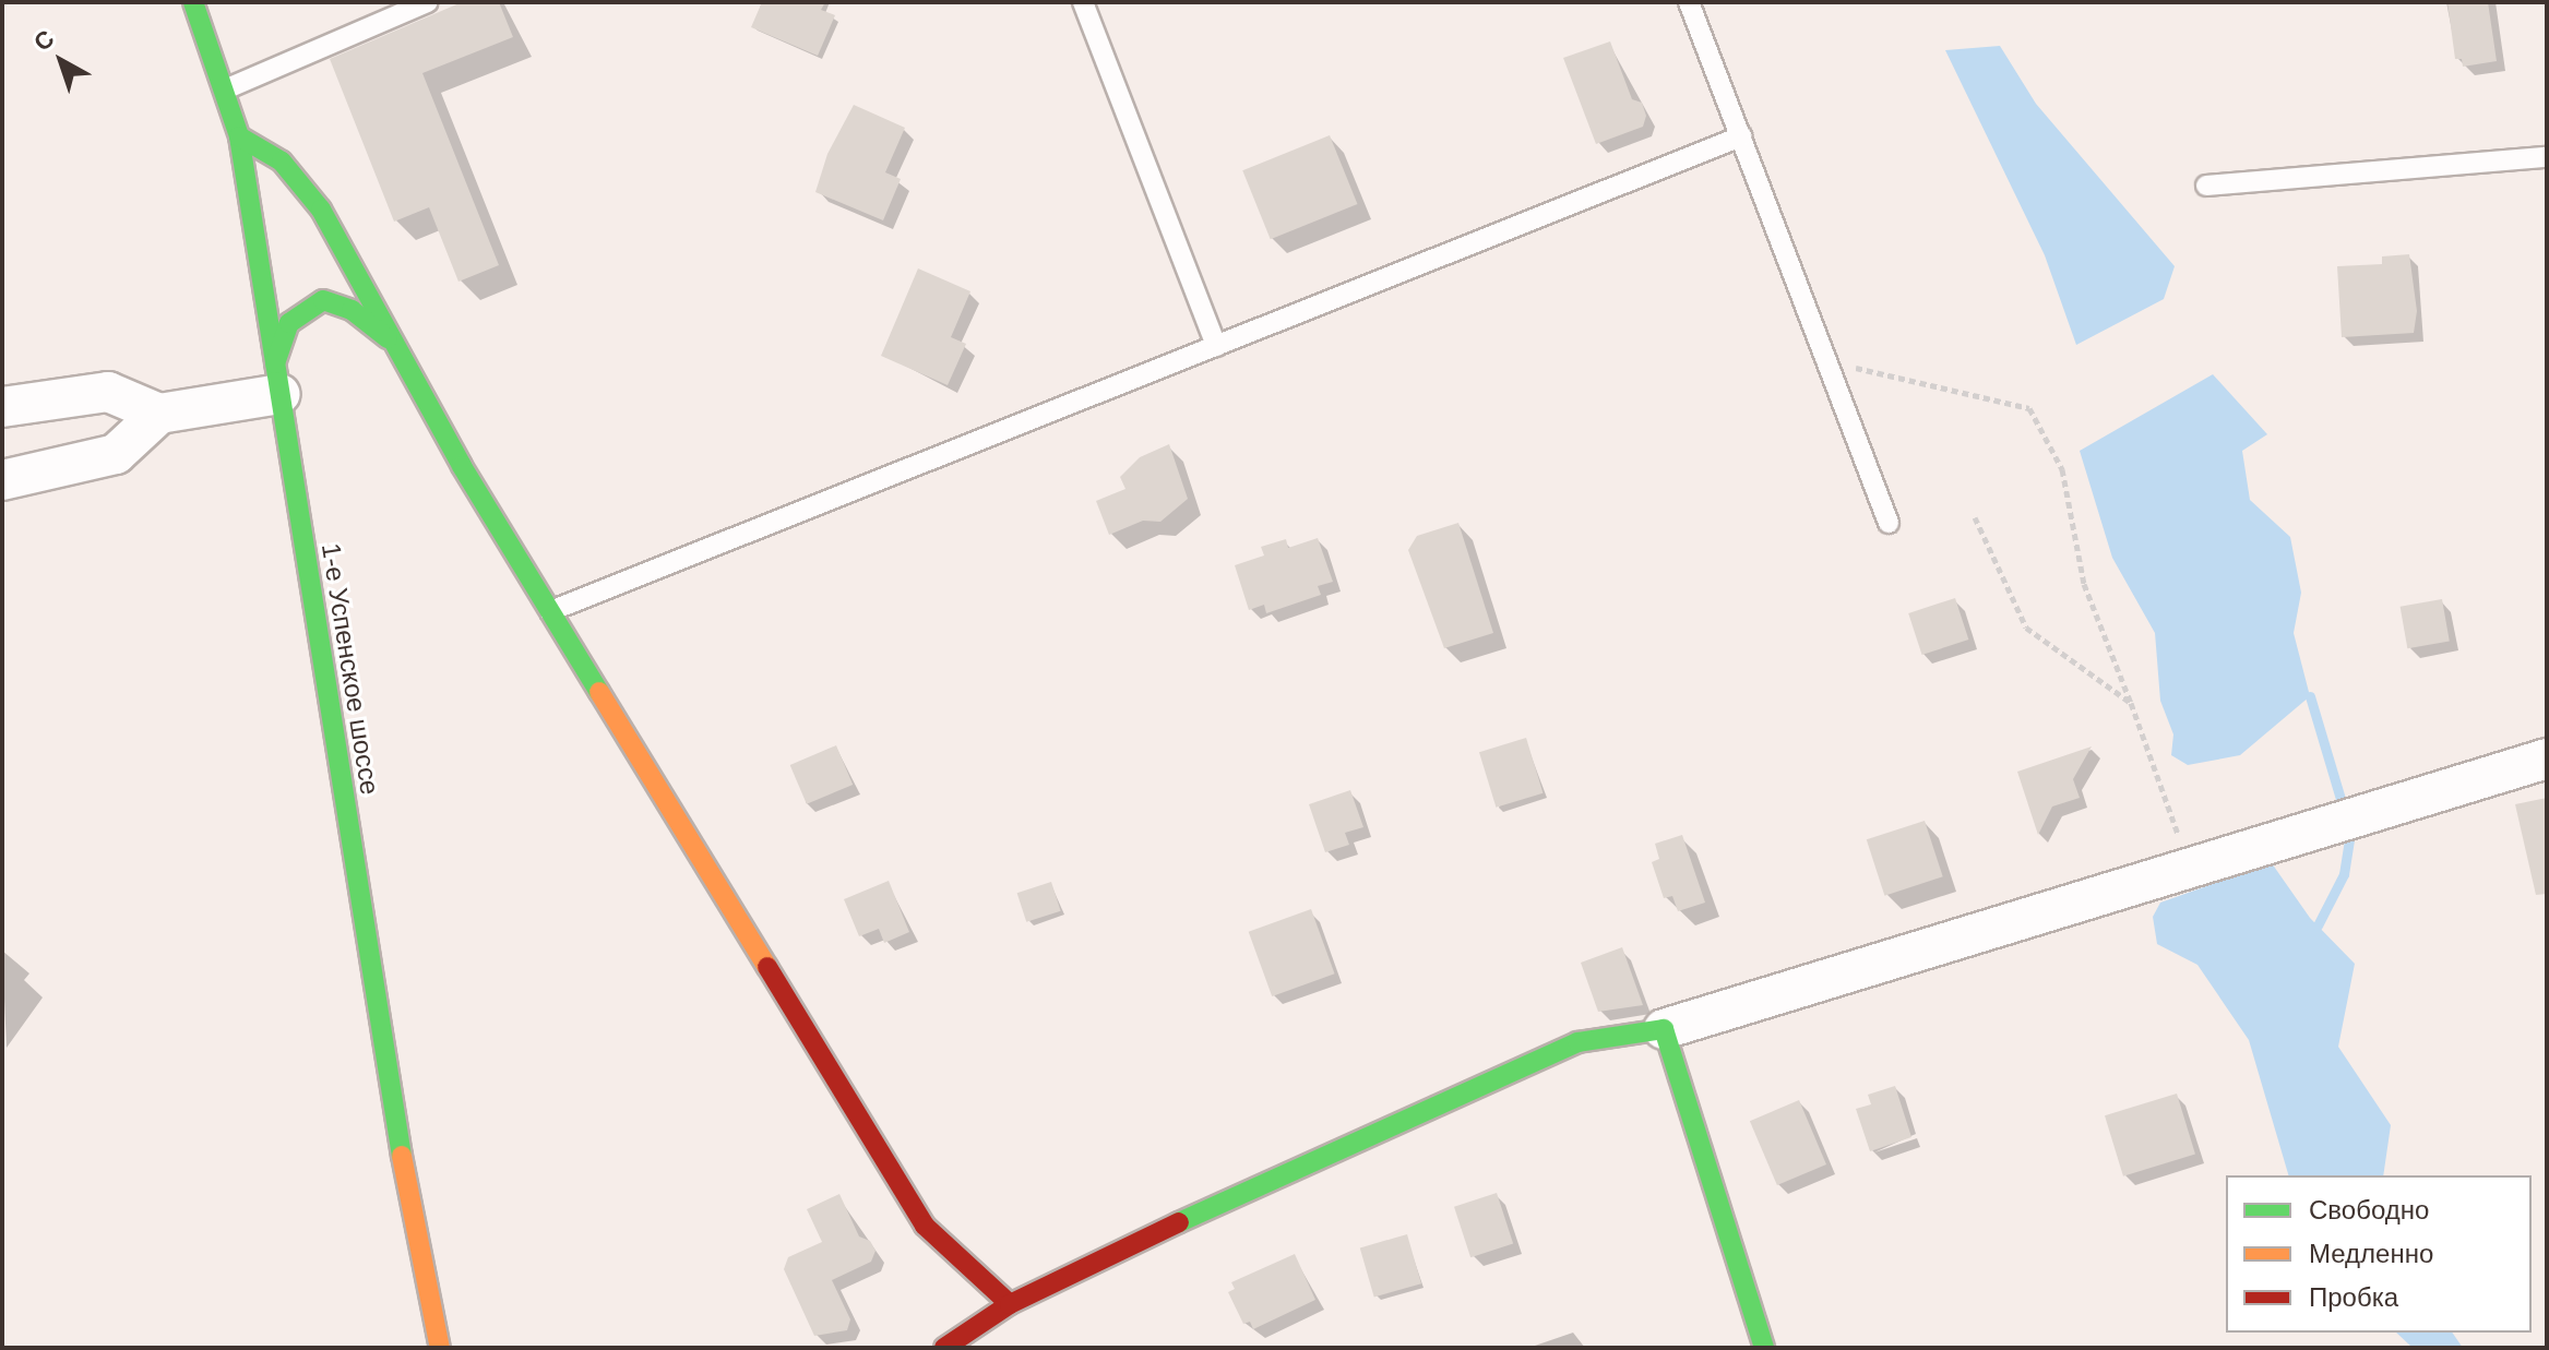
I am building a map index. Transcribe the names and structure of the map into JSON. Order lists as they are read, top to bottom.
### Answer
{
  "streets": {
    "street": ["1-е Успенское шоссе"]
  },
  "legend": ["Свободно", "Медленно", "Пробка"],
  "north": "top left"
}
